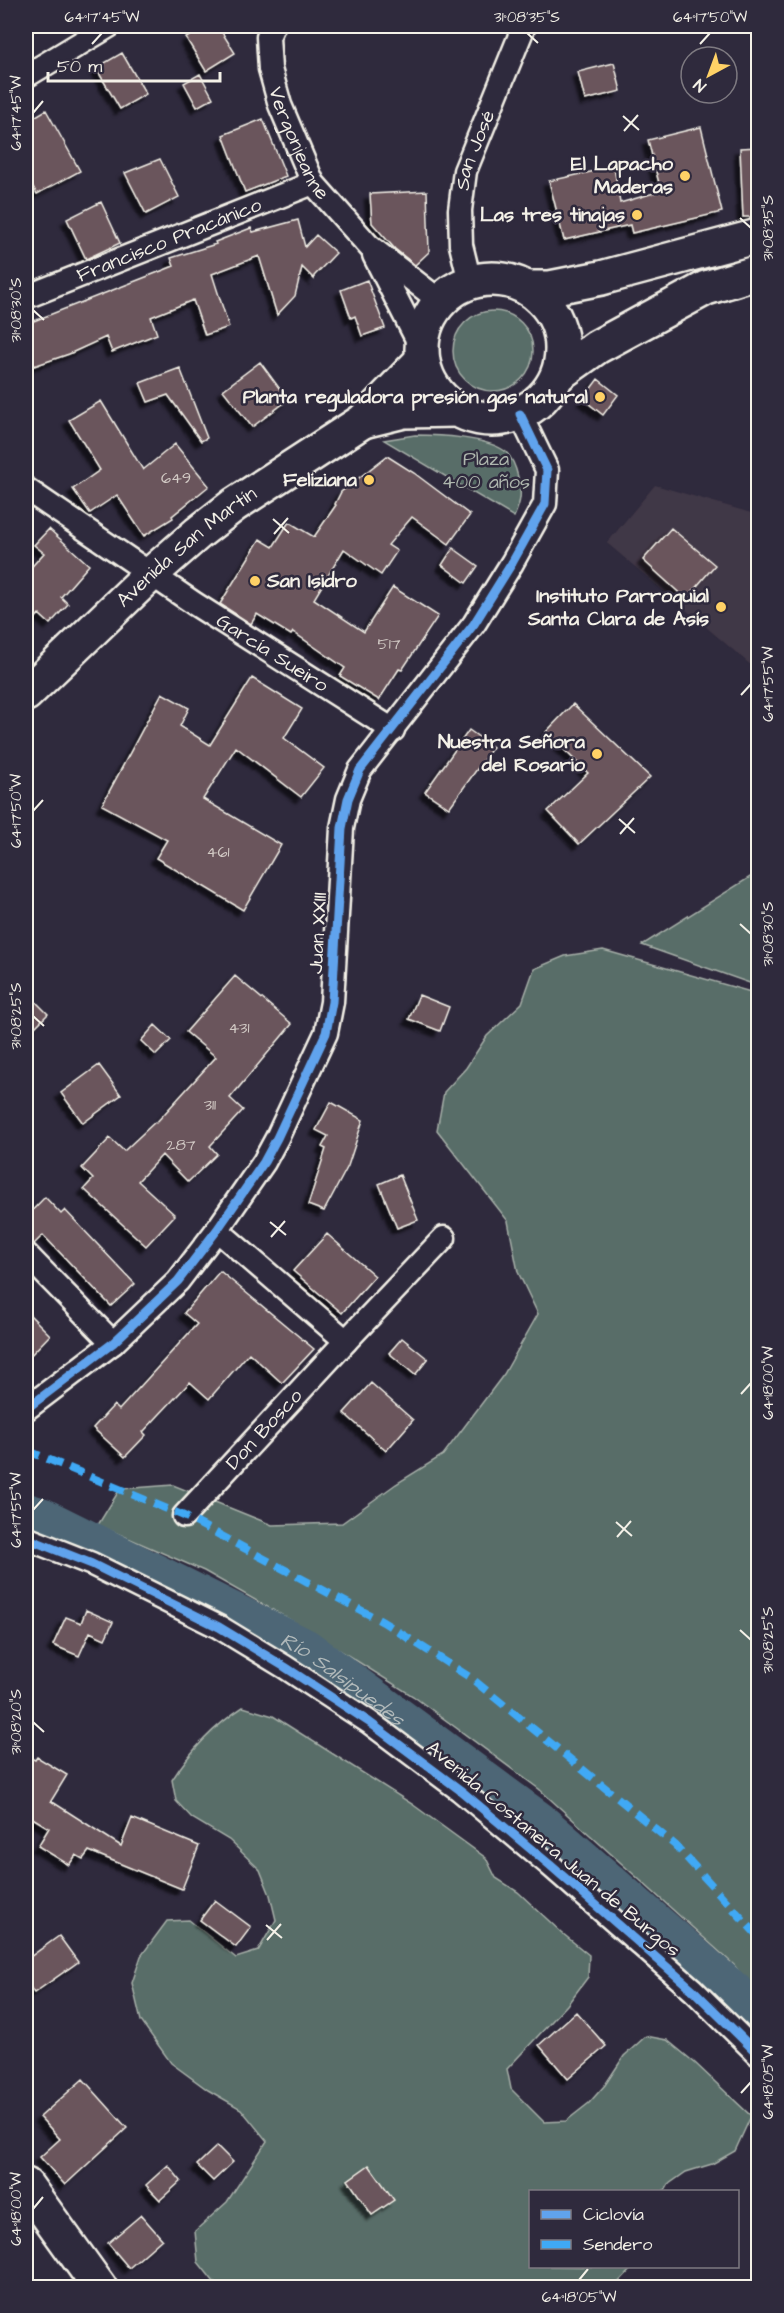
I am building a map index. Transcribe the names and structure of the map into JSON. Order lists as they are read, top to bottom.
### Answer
{
  "streets": {
    "main road": ["Avenida San Martín"],
    "street": [
      "Vergonjeanne",
      "San José",
      "Francisco Pracánico",
      "García Sueiro",
      "Juan XXIII",
      "Don Bosco",
      "Avenida Costanera Juan de Burgos"
    ]
  },
  "crossings": [
    ["Vergonjeanne", "San José"],
    ["Vergonjeanne", "Francisco Pracánico"],
    ["Vergonjeanne", "Avenida San Martín"],
    ["Vergonjeanne", "Juan XXIII"],
    ["San José", "Avenida San Martín"],
    ["San José", "Juan XXIII"],
    ["Avenida San Martín", "García Sueiro"],
    ["Avenida San Martín", "Juan XXIII"],
    ["García Sueiro", "Juan XXIII"]
  ],
  "water": ["Río Salsipuedes"],
  "parks": ["Plaza 400 años"],
  "places": [
    "El Lapacho Maderas",
    "Las tres tinajas",
    "Planta reguladora presión gas natural",
    "Feliziana",
    "San Isidro",
    "Instituto Parroquial Santa Clara de Asís",
    "Nuestra Señora del Rosario"
  ],
  "house_numbers": [
    "649",
    "517",
    "461",
    "431",
    "311",
    "287"
  ],
  "legend": ["Ciclovía", "Sendero"],
  "scale_bar": "50 m",
  "north": "bottom left",
  "coordinates": [
    "64°17'45\"W",
    "31°08'35\"S",
    "64°17'50\"W",
    "31°08'30\"S",
    "64°17'55\"W",
    "31°08'25\"S",
    "64°18'00\"W",
    "31°08'20\"S",
    "64°18'05\"W"
  ]
}
